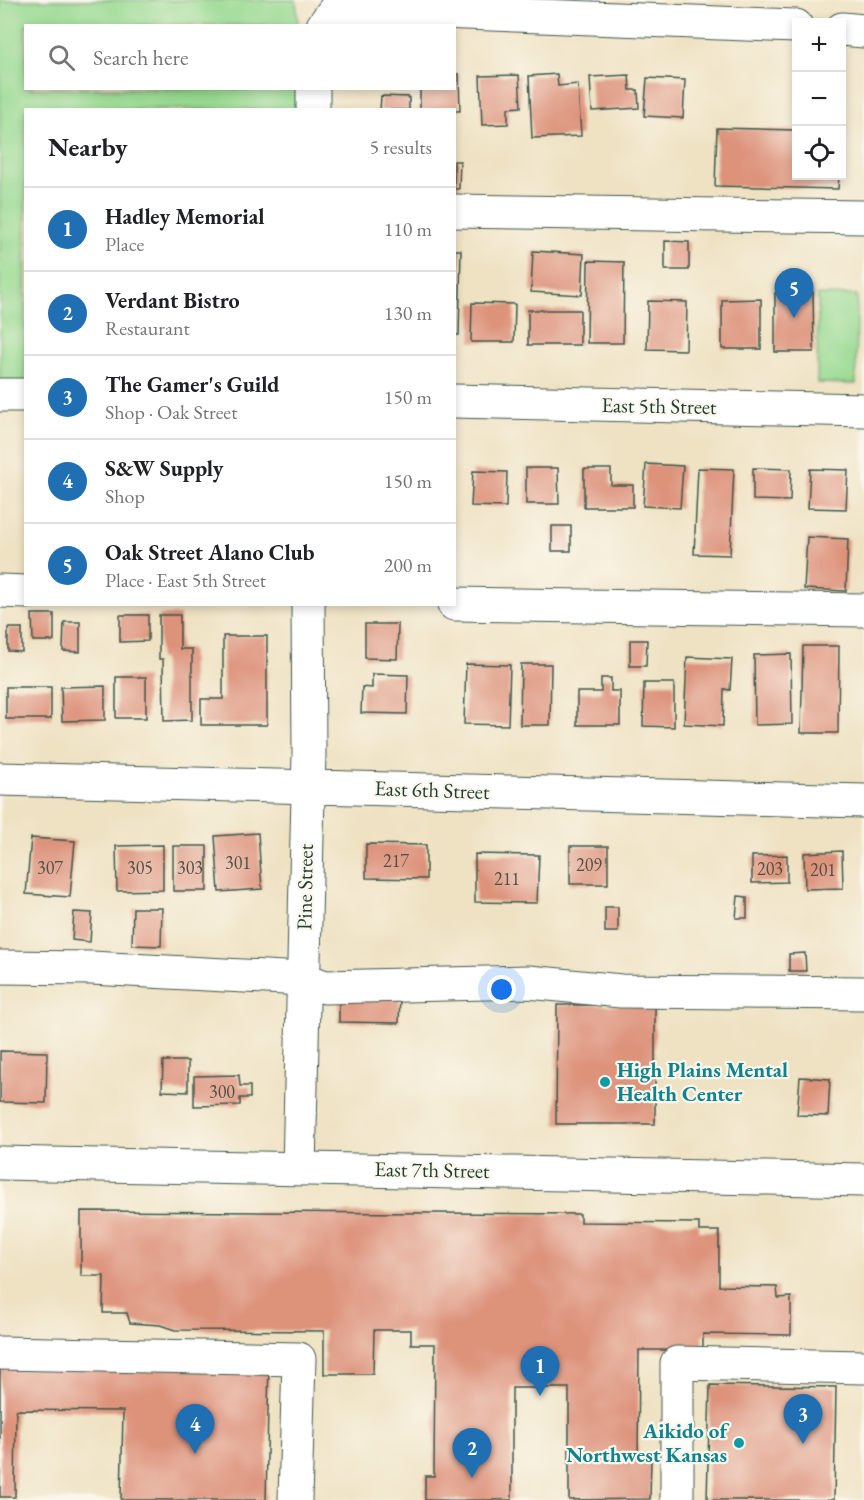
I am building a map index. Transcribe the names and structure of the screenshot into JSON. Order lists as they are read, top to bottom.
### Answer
{
  "streets": {
    "street": [
      "East 5th Street",
      "East 6th Street",
      "Pine Street",
      "East 7th Street"
    ]
  },
  "crossings": [
    ["East 6th Street", "Pine Street"],
    ["Pine Street", "East 7th Street"]
  ],
  "places": ["High Plains Mental Health Center", "Aikido of Northwest Kansas"],
  "house_numbers": [
    "217",
    "301",
    "209",
    "307",
    "305",
    "303",
    "203",
    "201",
    "211",
    "300"
  ],
  "page": {
    "map_buttons": ["+", "−"],
    "search": "Search here",
    "heading": ["Nearby", "5 results"],
    "list": [
      {
        "mark": "1",
        "name": "Hadley Memorial",
        "note": "Place",
        "value": "110 m"
      },
      {
        "mark": "2",
        "name": "Verdant Bistro",
        "note": "Restaurant",
        "value": "130 m"
      },
      {
        "mark": "3",
        "name": "The Gamer's Guild",
        "note": "Shop · Oak Street",
        "value": "150 m"
      },
      {
        "mark": "4",
        "name": "S&W Supply",
        "note": "Shop",
        "value": "150 m"
      },
      {
        "mark": "5",
        "name": "Oak Street Alano Club",
        "note": "Place · East 5th Street",
        "value": "200 m"
      }
    ],
    "pins": [
      "5",
      "1",
      "3",
      "4",
      "2"
    ]
  }
}
